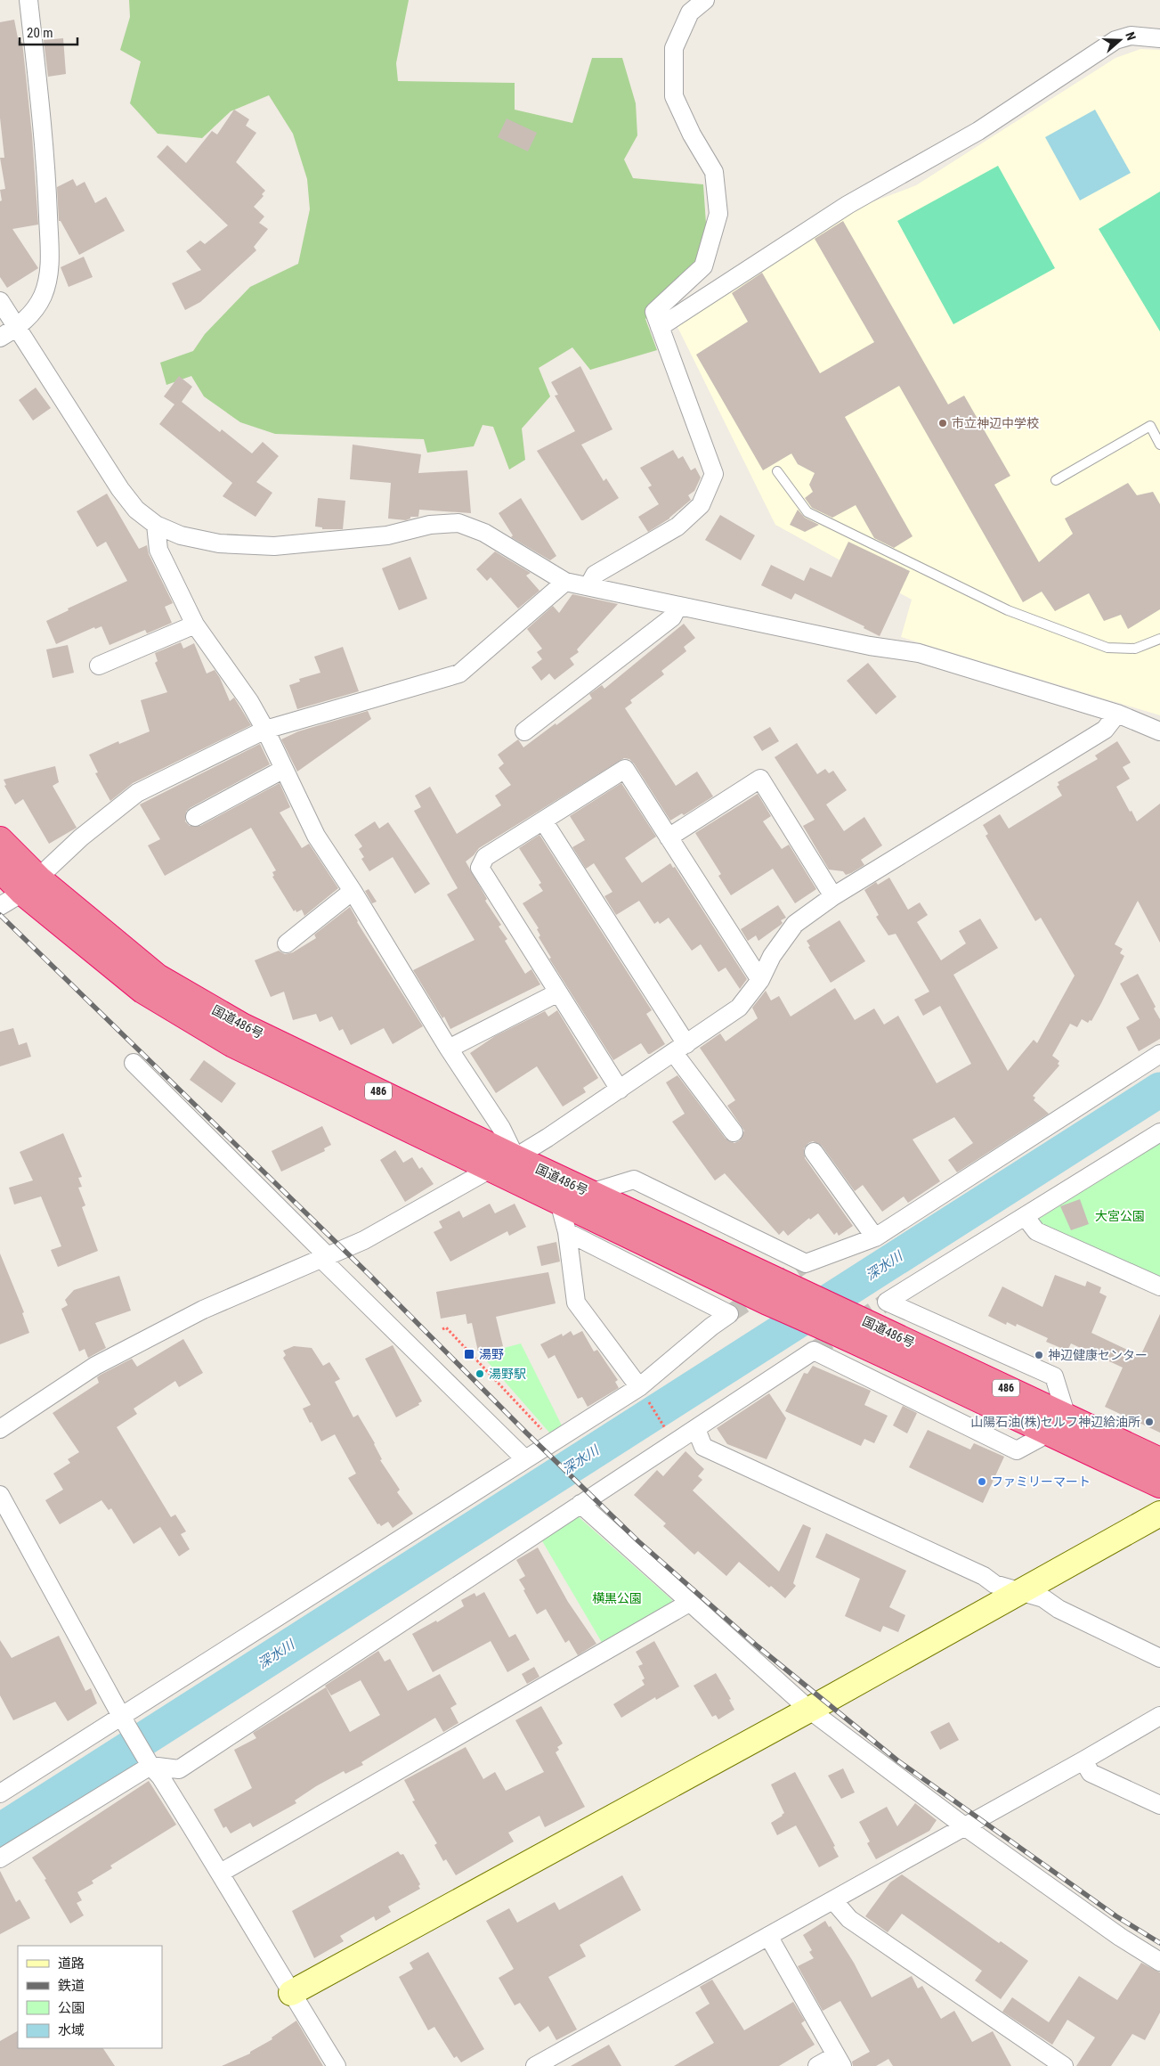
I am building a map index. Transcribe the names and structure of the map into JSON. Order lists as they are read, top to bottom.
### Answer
{
  "streets": {
    "highway": ["国道486号", "486"]
  },
  "water": ["深水川"],
  "parks": ["大宮公園", "横黒公園"],
  "places": {
    "other": [
      "市立神辺中学校",
      "神辺健康センター",
      "湯野駅",
      "山陽石油(株)セルフ神辺給油所",
      "ファミリーマート"
    ],
    "transit": ["湯野"]
  },
  "legend": [
    "道路",
    "鉄道",
    "公園",
    "水域"
  ],
  "scale_bar": "20 m",
  "north": "right"
}
